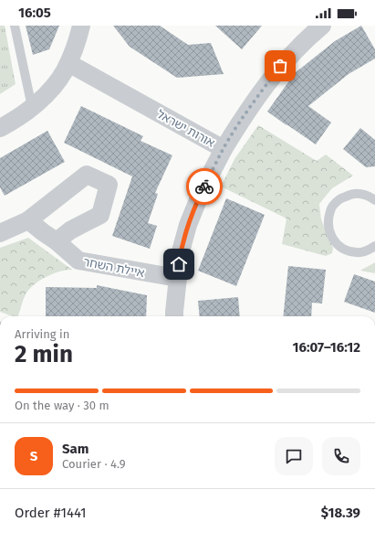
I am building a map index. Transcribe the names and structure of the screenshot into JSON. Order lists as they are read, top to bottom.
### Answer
{
  "streets": {
    "street": ["אורות ישראל", "איילת השחר"]
  },
  "crossings": [
    ["אורות ישראל", "איילת השחר"]
  ],
  "page": {
    "status": "16:05",
    "heading": ["2 min", "Arriving in", "16:07–16:12"],
    "panel": [
      "Sam",
      "Courier · 4.9",
      "Order #1441",
      "$18.39"
    ],
    "bar": "On the way · 30 m",
    "round": "S"
  }
}
